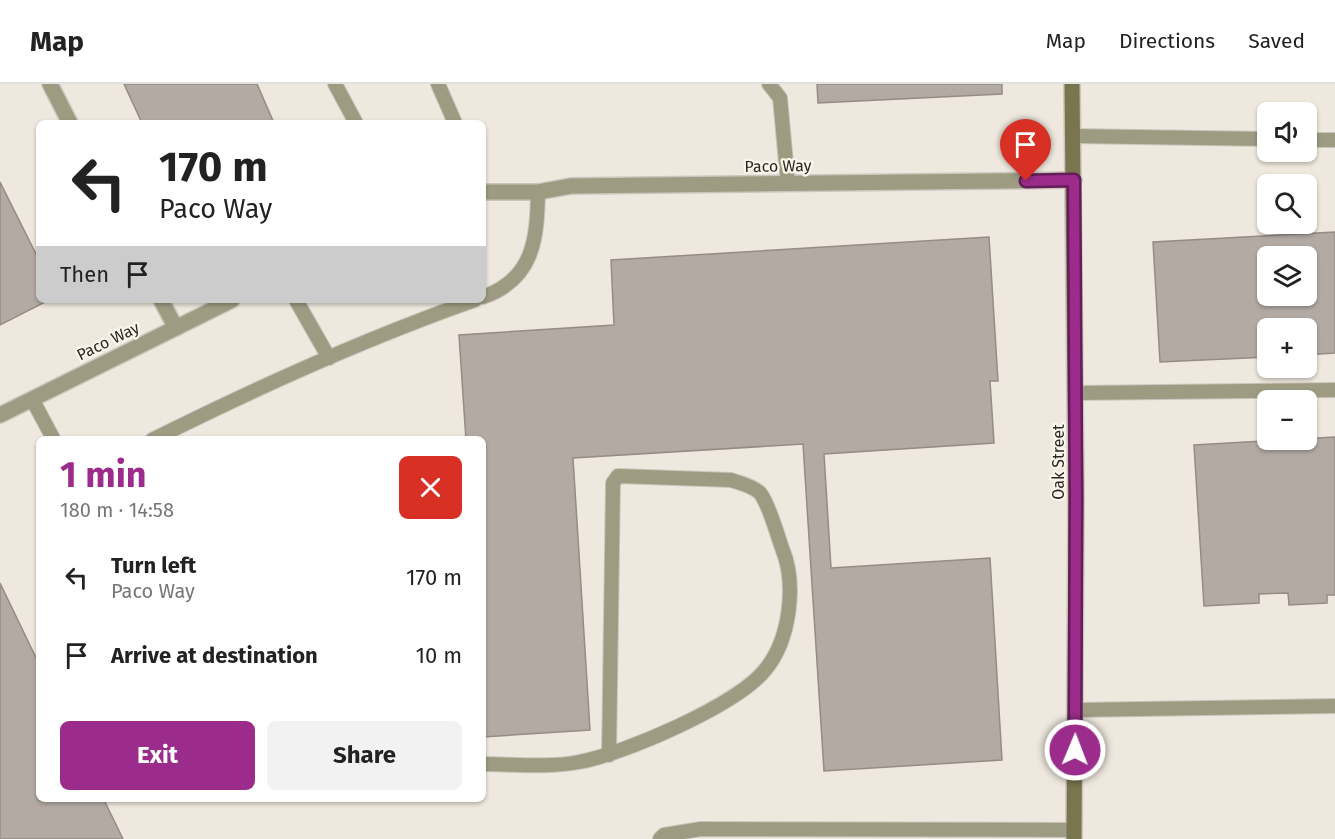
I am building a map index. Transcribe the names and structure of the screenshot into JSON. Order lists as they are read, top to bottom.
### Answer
{
  "streets": {
    "street": ["Paco Way", "Oak Street"]
  },
  "crossings": [
    ["Paco Way", "Oak Street"]
  ],
  "page": {
    "header": "Map",
    "nav": ["Map", "Directions", "Saved"],
    "map_buttons": ["+", "−"],
    "turn": ["170 m", "Paco Way"],
    "then": "Then",
    "heading": ["1 min", "180 m · 14:58"],
    "list": [
      {
        "name": "Turn left",
        "note": "Paco Way",
        "value": "170 m"
      },
      {
        "name": "Arrive at destination",
        "value": "10 m"
      }
    ],
    "buttons": ["Exit", "Share"]
  }
}
